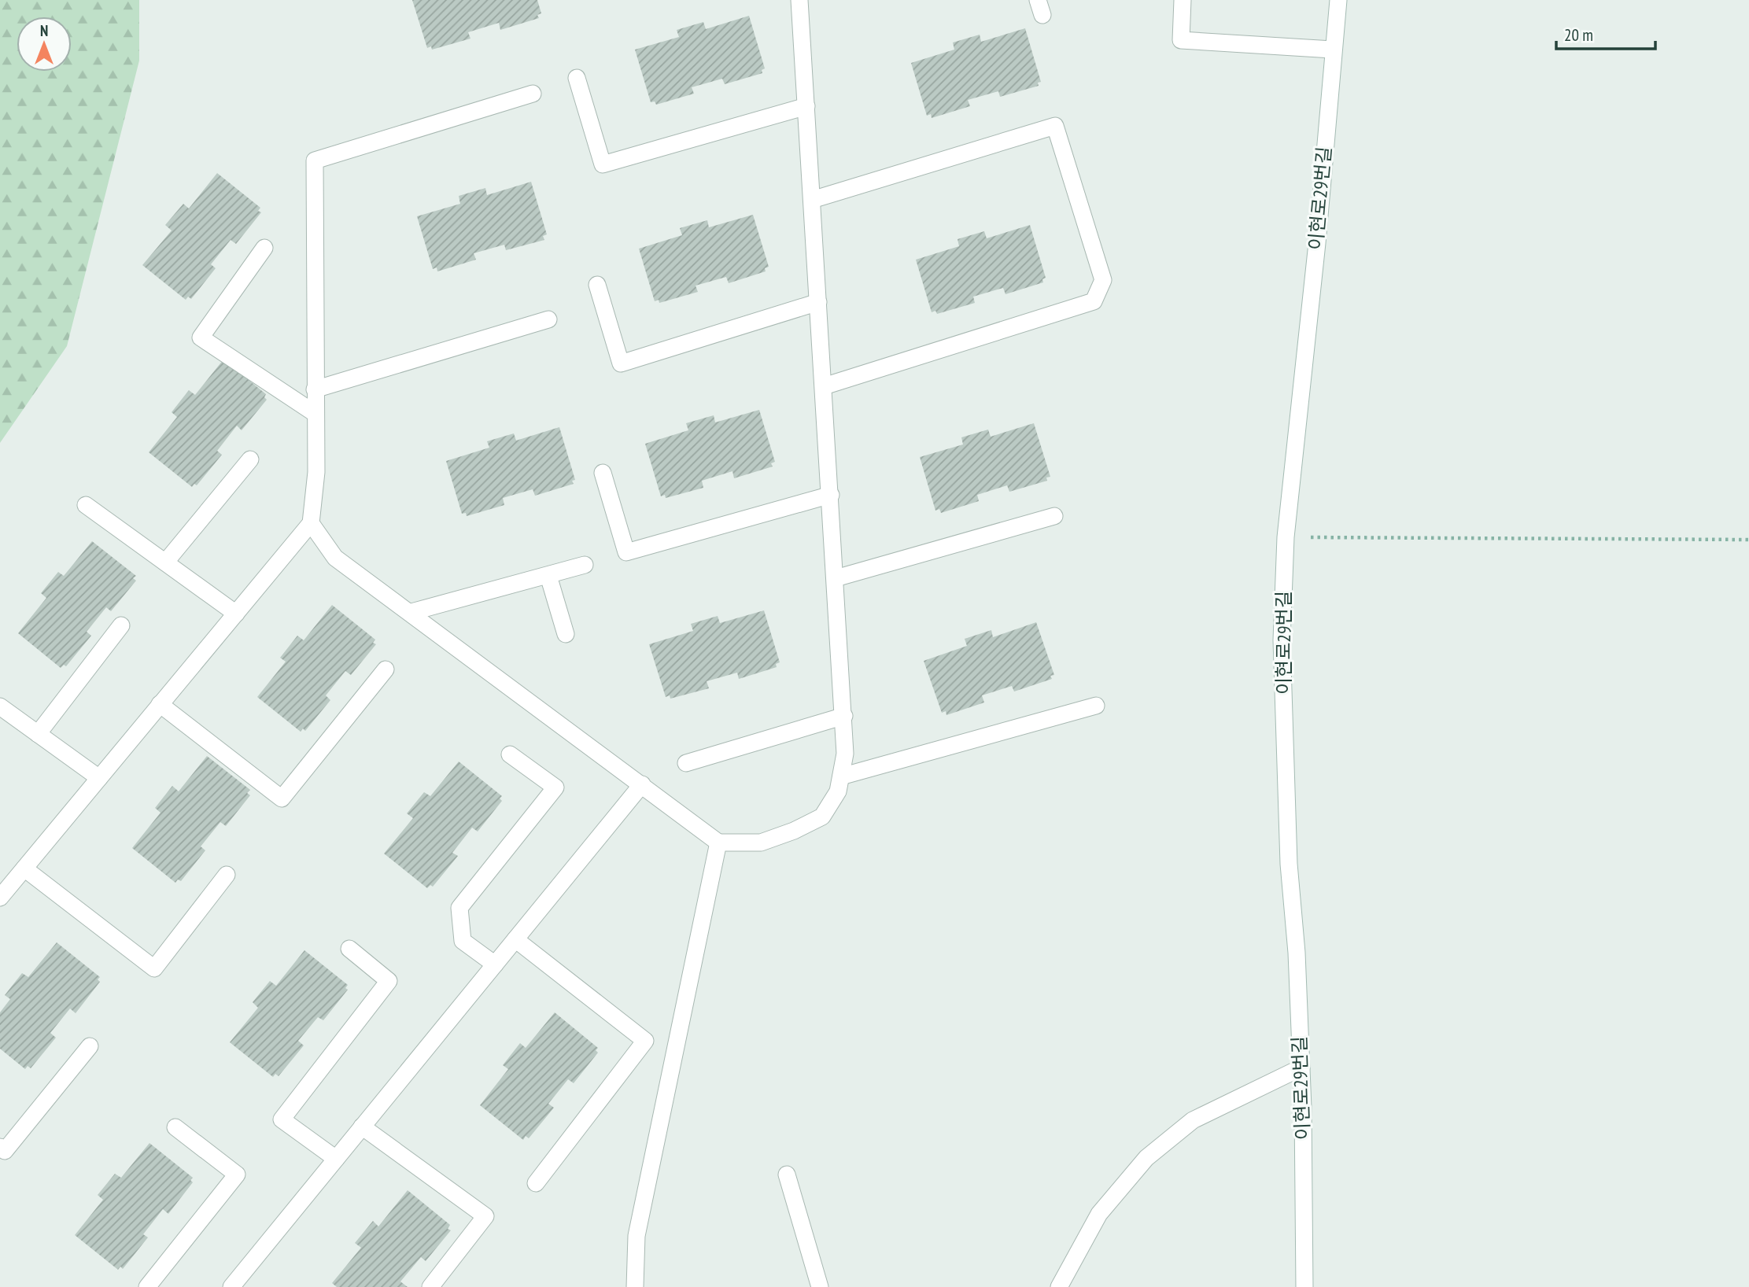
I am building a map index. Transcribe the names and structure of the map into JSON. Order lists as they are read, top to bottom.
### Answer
{
  "streets": {
    "street": ["이현로29번길"]
  },
  "scale_bar": "20 m",
  "north": "top"
}
